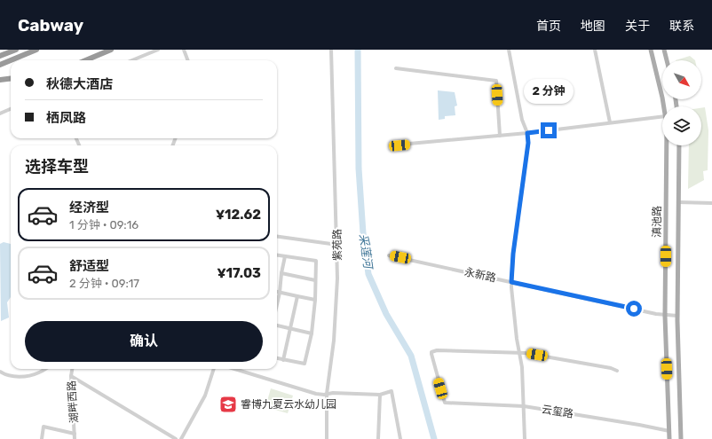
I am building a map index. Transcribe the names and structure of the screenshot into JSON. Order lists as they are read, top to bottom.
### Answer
{
  "streets": {
    "main road": ["滇池路"],
    "street": [
      "紫苑路",
      "永新路",
      "湖畔西路",
      "云玺路"
    ]
  },
  "crossings": [
    ["滇池路", "永新路"],
    ["滇池路", "云玺路"]
  ],
  "water": ["采莲河"],
  "places": {
    "school or university": ["睿博九夏云水幼儿园"]
  },
  "north": "bottom right",
  "page": {
    "header": "Cabway",
    "nav": [
      "首页",
      "地图",
      "关于",
      "联系"
    ],
    "banner": ["秋德大酒店", "栖凤路"],
    "bubble": "2 分钟",
    "heading": "选择车型",
    "list": [
      {
        "name": "经济型",
        "note": "1 分钟 · 09:16",
        "value": "¥12.62"
      },
      {
        "name": "舒适型",
        "note": "2 分钟 · 09:17",
        "value": "¥17.03"
      }
    ],
    "buttons": "确认"
  }
}
